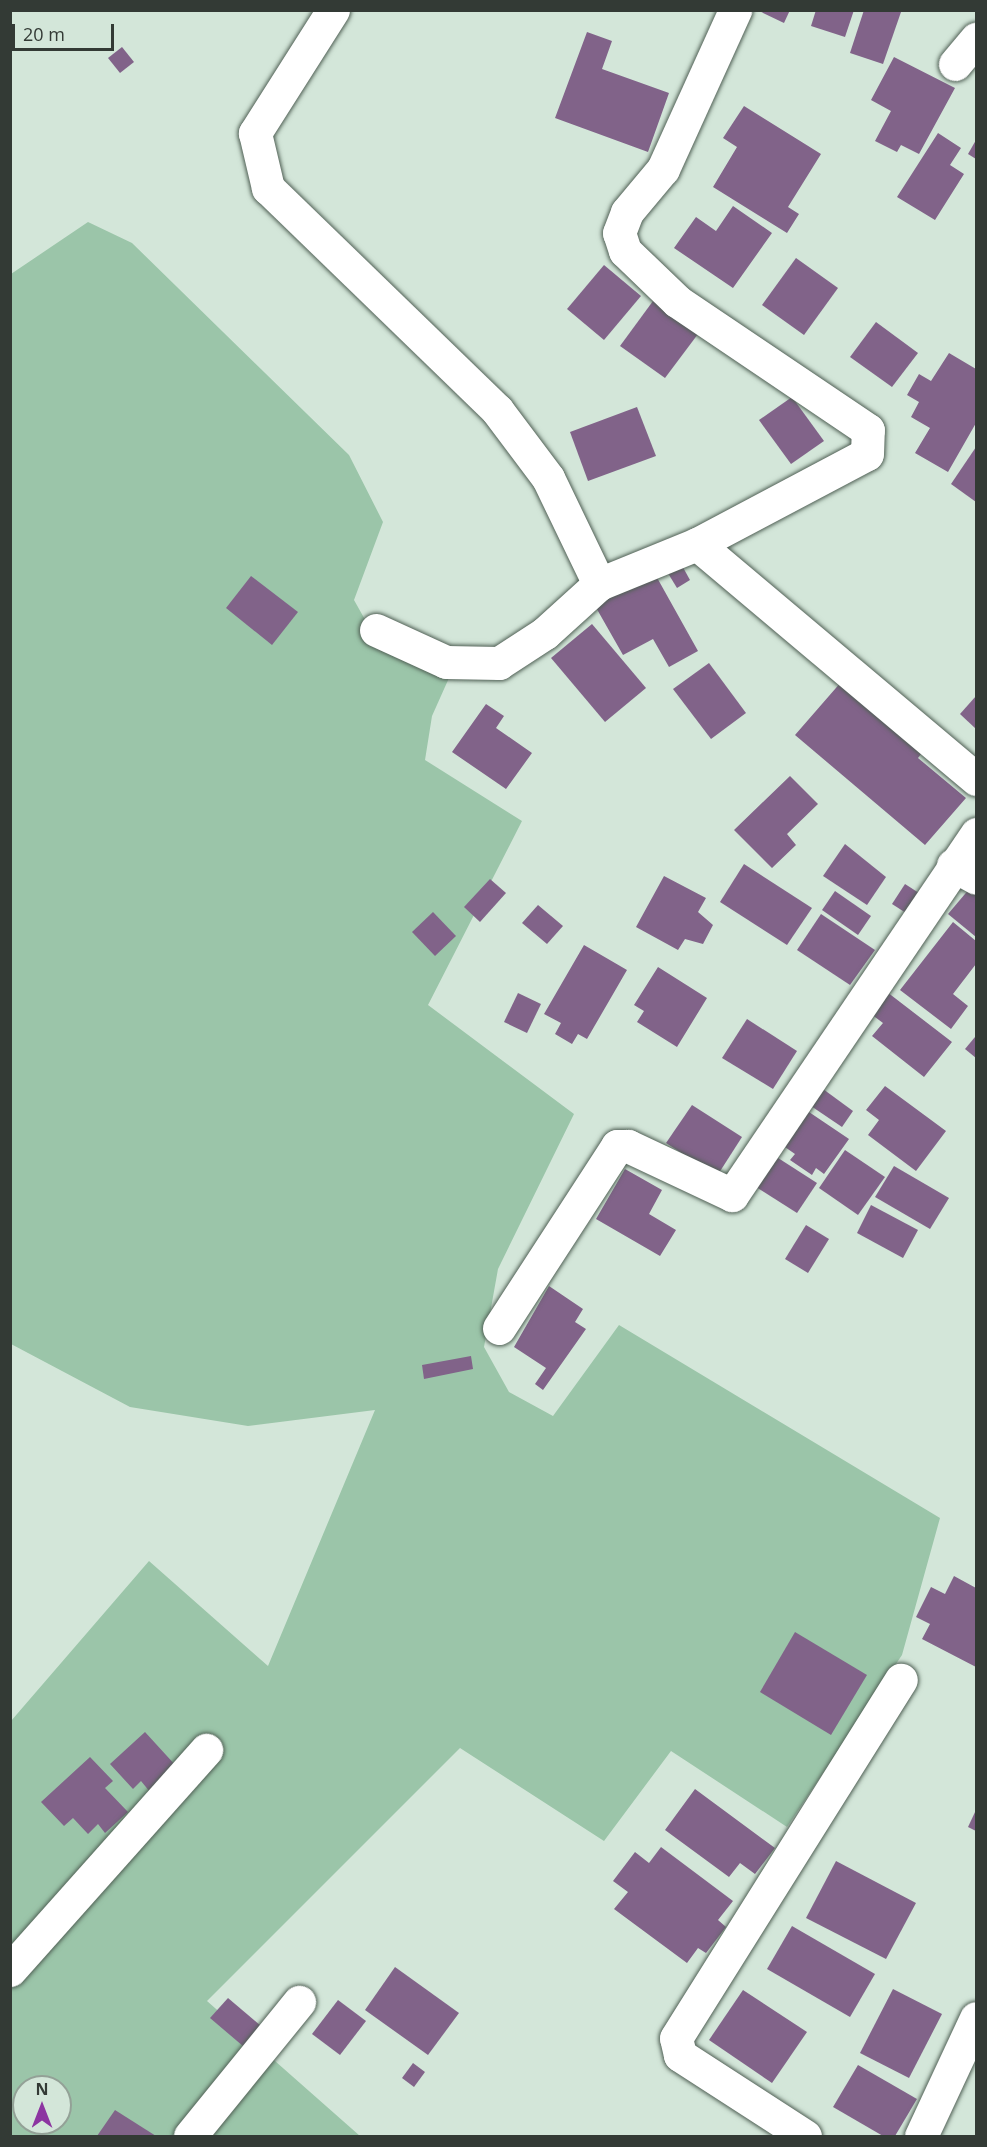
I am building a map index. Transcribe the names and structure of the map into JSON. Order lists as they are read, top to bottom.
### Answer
{
  "scale_bar": "20 m",
  "north": "top"
}
